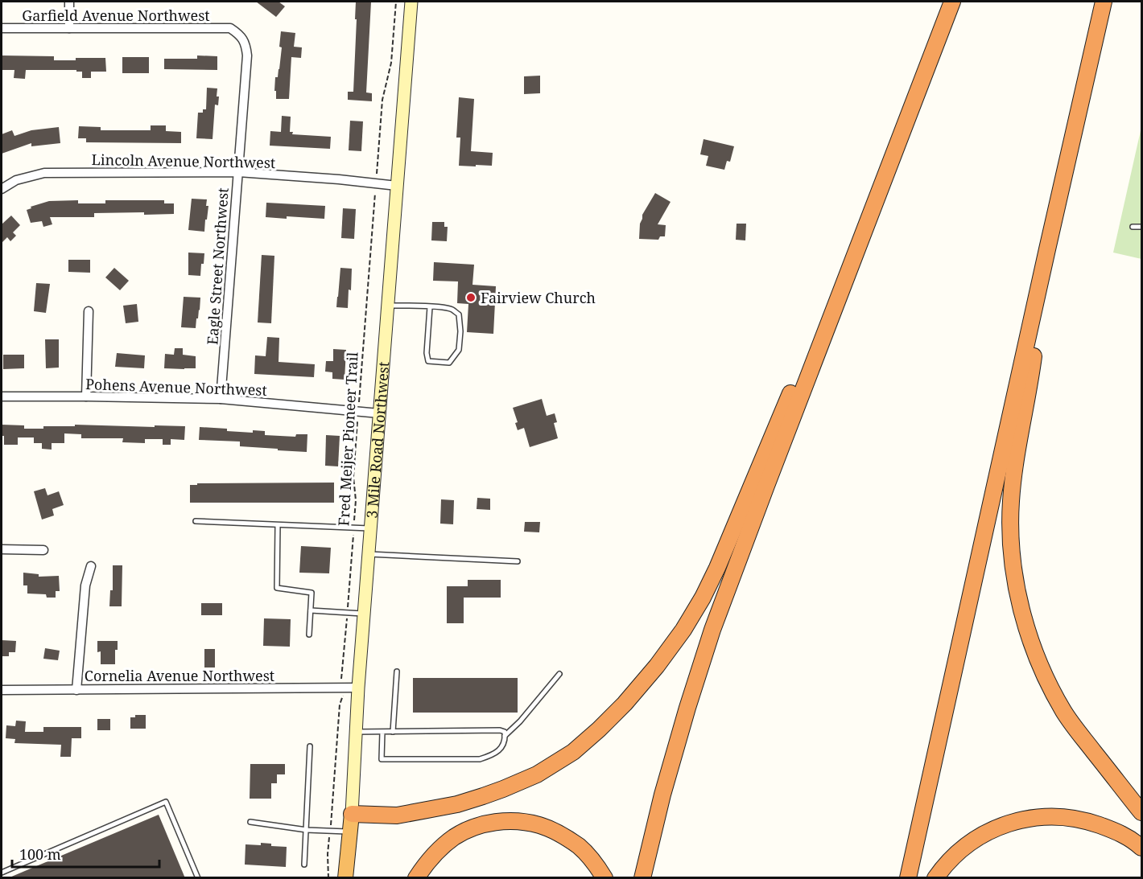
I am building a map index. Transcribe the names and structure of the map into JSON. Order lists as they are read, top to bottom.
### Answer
{
  "streets": {
    "highway": ["3 Mile Road Northwest"],
    "street": [
      "Garfield Avenue Northwest",
      "Lincoln Avenue Northwest",
      "Eagle Street Northwest",
      "Pohens Avenue Northwest",
      "Cornelia Avenue Northwest"
    ],
    "path": ["Fred Meijer Pioneer Trail"]
  },
  "crossings": [
    ["Garfield Avenue Northwest", "Eagle Street Northwest"],
    ["Lincoln Avenue Northwest", "Eagle Street Northwest"],
    ["Lincoln Avenue Northwest", "Fred Meijer Pioneer Trail"],
    ["Lincoln Avenue Northwest", "3 Mile Road Northwest"],
    ["Eagle Street Northwest", "Pohens Avenue Northwest"],
    ["Pohens Avenue Northwest", "Fred Meijer Pioneer Trail"],
    ["Pohens Avenue Northwest", "3 Mile Road Northwest"],
    ["Fred Meijer Pioneer Trail", "Cornelia Avenue Northwest"],
    ["3 Mile Road Northwest", "Cornelia Avenue Northwest"]
  ],
  "places": ["Fairview Church"],
  "scale_bar": "100 m"
}
